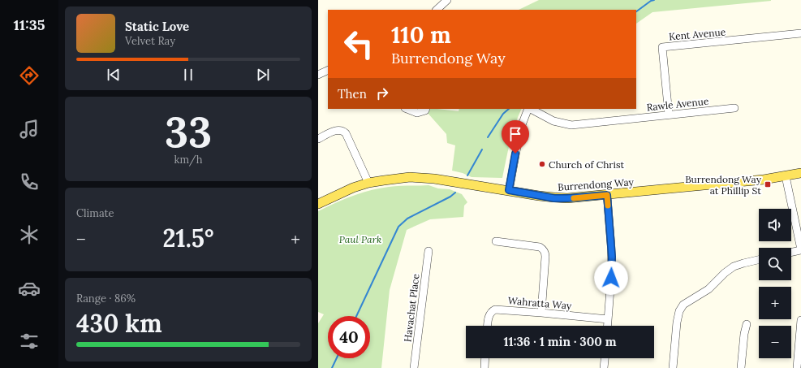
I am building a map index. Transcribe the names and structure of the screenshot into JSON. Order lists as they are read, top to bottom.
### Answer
{
  "streets": {
    "main road": ["Burrendong Way"],
    "street": [
      "Kent Avenue",
      "Rawle Avenue",
      "Wahratta Way",
      "Havachat Place"
    ]
  },
  "crossings": [
    ["Kent Avenue", "Rawle Avenue"],
    ["Rawle Avenue", "Burrendong Way"]
  ],
  "parks": ["Paul Park"],
  "places": {
    "other": ["Church of Christ"],
    "transit": ["Burrendong Way at Phillip St"]
  },
  "page": {
    "tabs": "11:35",
    "turn": ["110 m", "Burrendong Way"],
    "song": ["Static Love", "Velvet Ray"],
    "then": "Then",
    "tile": [
      ["33", "km/h"],
      "Climate",
      ["Range · 86%", "430 km"]
    ],
    "map_buttons": ["+", "−"],
    "heat": ["−", "21.5°", "+"],
    "limit": "40",
    "trip": "11:36 · 1 min · 300 m"
  }
}
